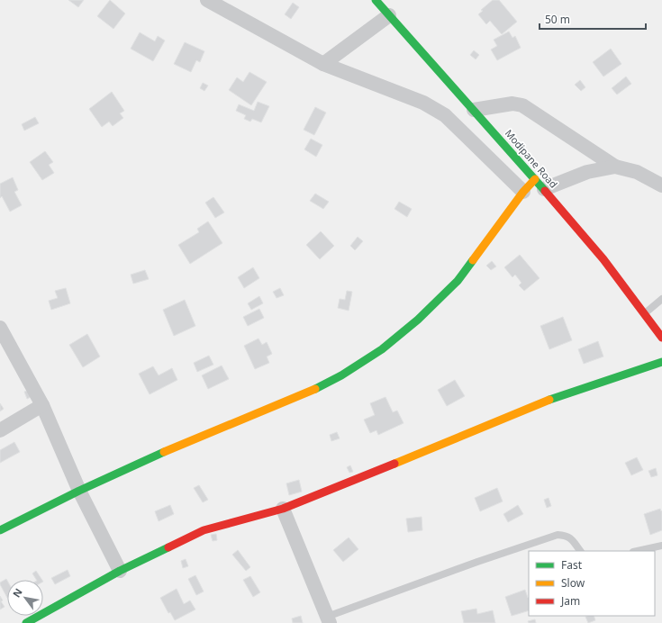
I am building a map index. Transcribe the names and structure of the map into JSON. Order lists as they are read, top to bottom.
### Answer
{
  "streets": {
    "street": ["Modipane Road"]
  },
  "legend": ["Fast", "Slow", "Jam"],
  "scale_bar": "50 m",
  "north": "top left"
}
